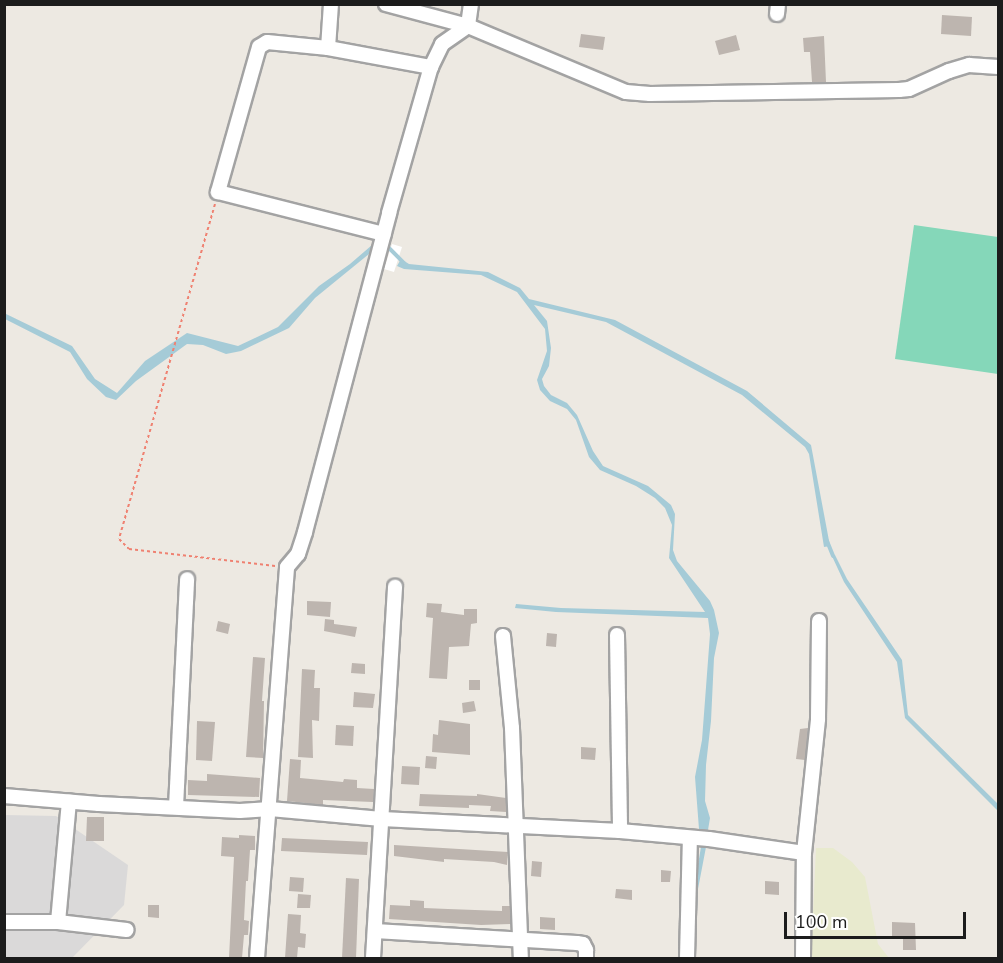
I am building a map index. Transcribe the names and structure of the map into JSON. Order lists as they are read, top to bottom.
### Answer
{
  "scale_bar": "100 m"
}
